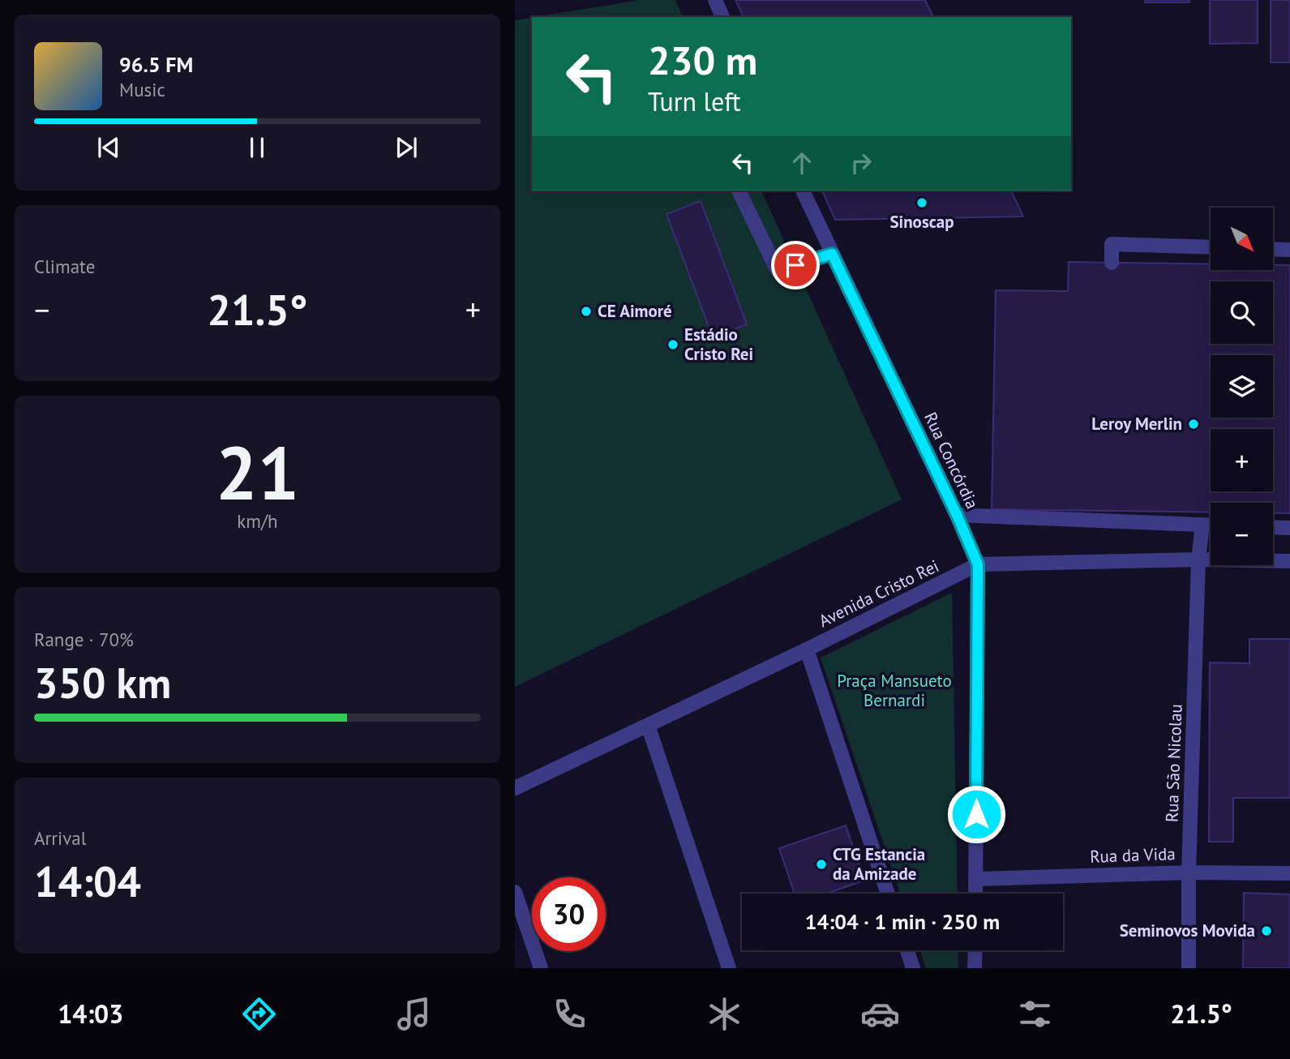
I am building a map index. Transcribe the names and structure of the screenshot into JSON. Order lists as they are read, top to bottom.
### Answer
{
  "streets": {
    "street": [
      "Rua Concórdia",
      "Avenida Cristo Rei",
      "Rua São Nicolau",
      "Rua da Vida"
    ]
  },
  "crossings": [
    ["Rua Concórdia", "Avenida Cristo Rei"],
    ["Rua Concórdia", "Rua da Vida"],
    ["Avenida Cristo Rei", "Rua São Nicolau"],
    ["Rua São Nicolau", "Rua da Vida"]
  ],
  "parks": ["Praça Mansueto Bernardi"],
  "places": [
    "Sinoscap",
    "CE Aimoré",
    "Estádio Cristo Rei",
    "Leroy Merlin",
    "CTG Estancia da Amizade",
    "Seminovos Movida"
  ],
  "north": "bottom right",
  "page": {
    "turn": ["230 m", "Turn left"],
    "song": ["96.5 FM", "Music"],
    "tile": [
      "Climate",
      ["21", "km/h"],
      ["Range · 70%", "350 km"],
      ["Arrival", "14:04"]
    ],
    "map_buttons": ["+", "−"],
    "heat": ["−", "21.5°", "+"],
    "limit": "30",
    "trip": "14:04 · 1 min · 250 m",
    "tabs": ["14:03", "21.5°"]
  }
}
